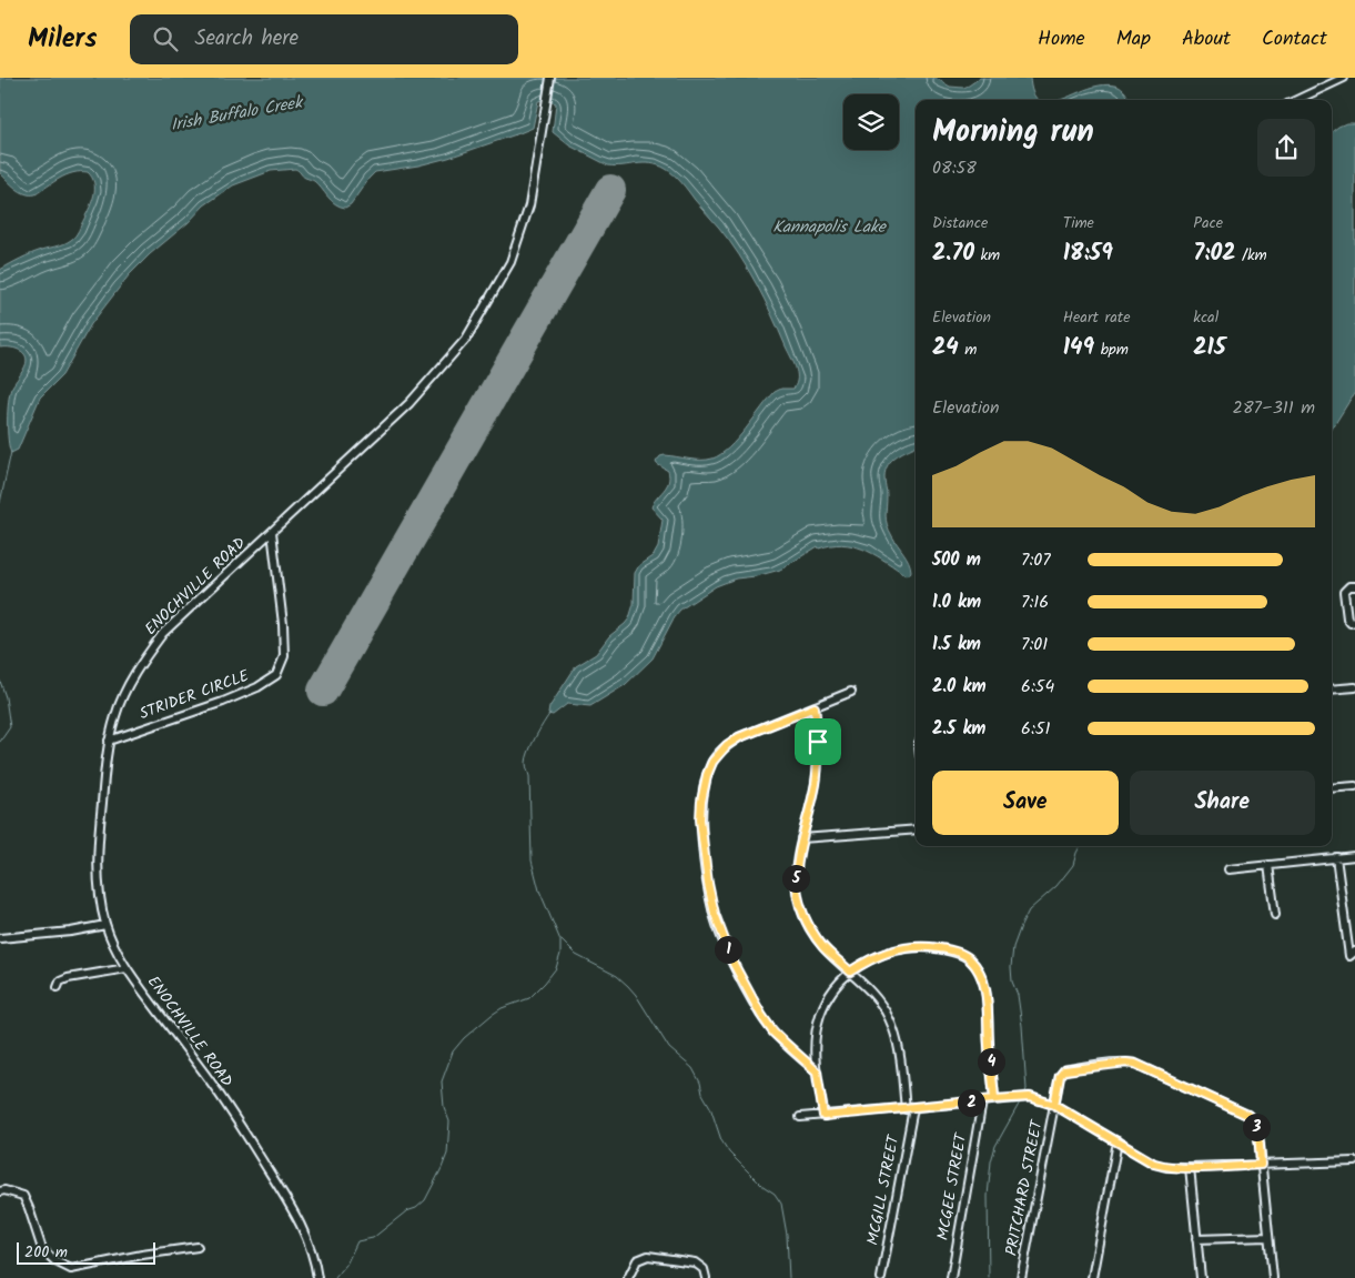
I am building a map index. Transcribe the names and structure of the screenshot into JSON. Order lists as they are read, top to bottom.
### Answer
{
  "streets": {
    "street": [
      "ENOCHVILLE ROAD",
      "STRIDER CIRCLE",
      "MCGEE STREET",
      "PRITCHARD STREET",
      "MCGILL STREET"
    ]
  },
  "crossings": [
    ["ENOCHVILLE ROAD", "STRIDER CIRCLE"]
  ],
  "water": ["Irish Buffalo Creek", "Kannapolis Lake"],
  "scale_bar": "200 m",
  "page": {
    "header": "Milers",
    "search": "Search here",
    "nav": [
      "Home",
      "Map",
      "About",
      "Contact"
    ],
    "heading": ["Morning run", "08:58"],
    "stats": [
      ["Distance", "2.70 km"],
      ["Time", "18:59"],
      ["Pace", "7:02 /km"],
      ["Elevation", "24 m"],
      ["Heart rate", "149 bpm"],
      ["kcal", "215"]
    ],
    "chart": ["Elevation", "287–311 m"],
    "list": [
      {
        "name": "500 m",
        "note": "7:07"
      },
      {
        "name": "1.0 km",
        "note": "7:16"
      },
      {
        "name": "1.5 km",
        "note": "7:01"
      },
      {
        "name": "2.0 km",
        "note": "6:54"
      },
      {
        "name": "2.5 km",
        "note": "6:51"
      }
    ],
    "buttons": ["Save", "Share"],
    "pins": [
      "5",
      "1",
      "4",
      "2",
      "3"
    ],
    "scale": "200 m"
  }
}
